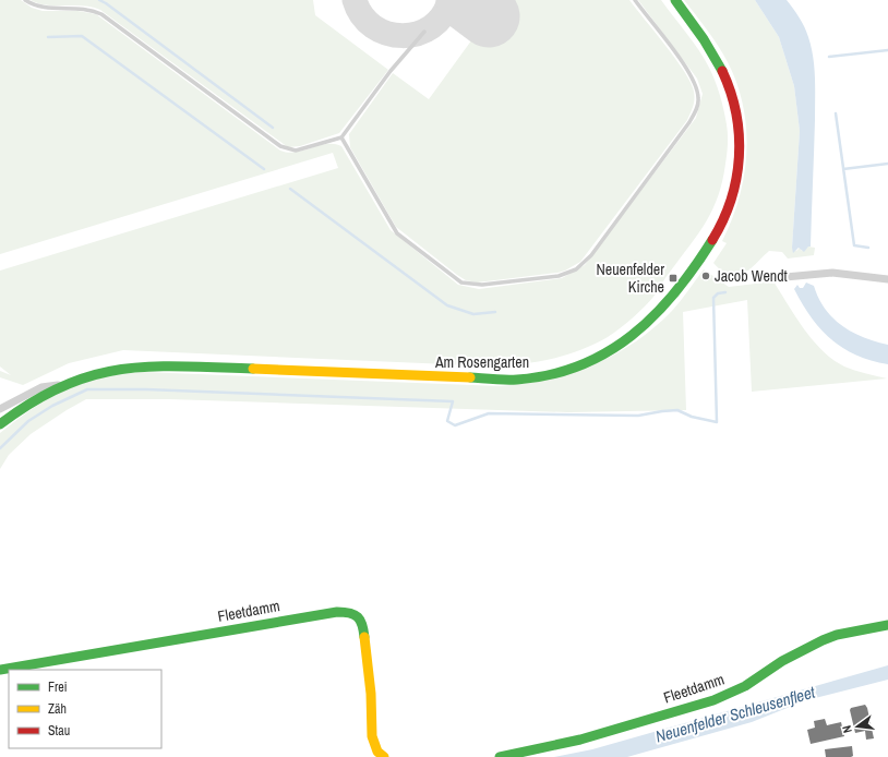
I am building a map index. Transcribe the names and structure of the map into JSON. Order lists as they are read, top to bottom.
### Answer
{
  "streets": {
    "main road": ["Am Rosengarten", "Fleetdamm"]
  },
  "water": ["Neuenfelder Schleusenfleet"],
  "places": {
    "other": ["Jacob Wendt"],
    "transit": ["Neuenfelder Kirche"]
  },
  "legend": ["Frei", "Zäh", "Stau"],
  "north": "left"
}
